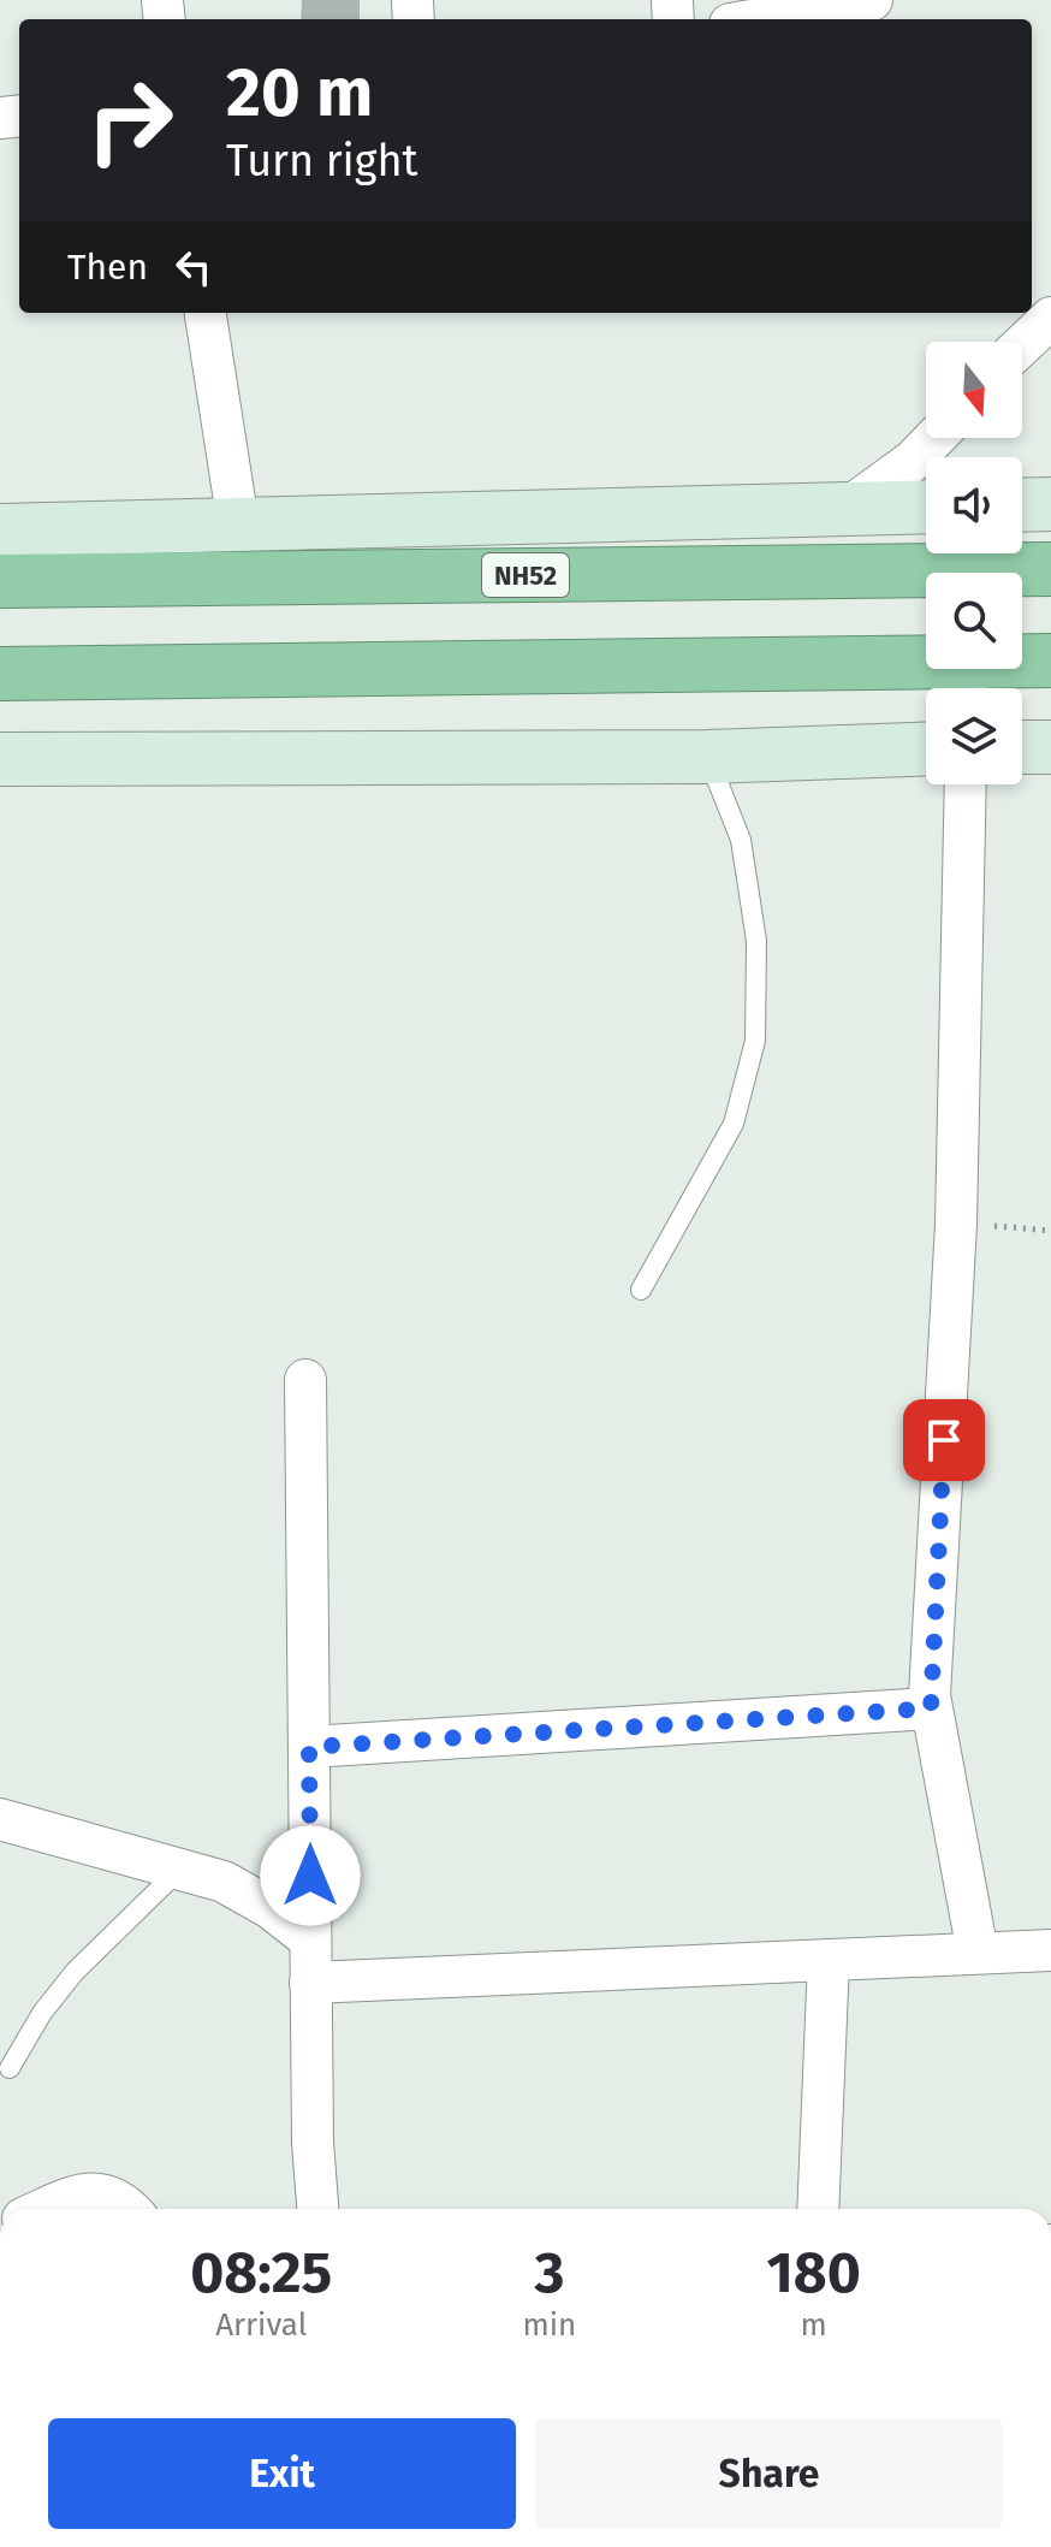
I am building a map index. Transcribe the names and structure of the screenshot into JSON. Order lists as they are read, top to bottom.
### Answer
{
  "streets": {
    "highway": ["NH52"]
  },
  "north": "bottom",
  "page": {
    "turn": ["20 m", "Turn right"],
    "then": "Then",
    "eta": [
      "08:25",
      "Arrival",
      "3",
      "min",
      "180",
      "m"
    ],
    "buttons": ["Exit", "Share"]
  }
}
